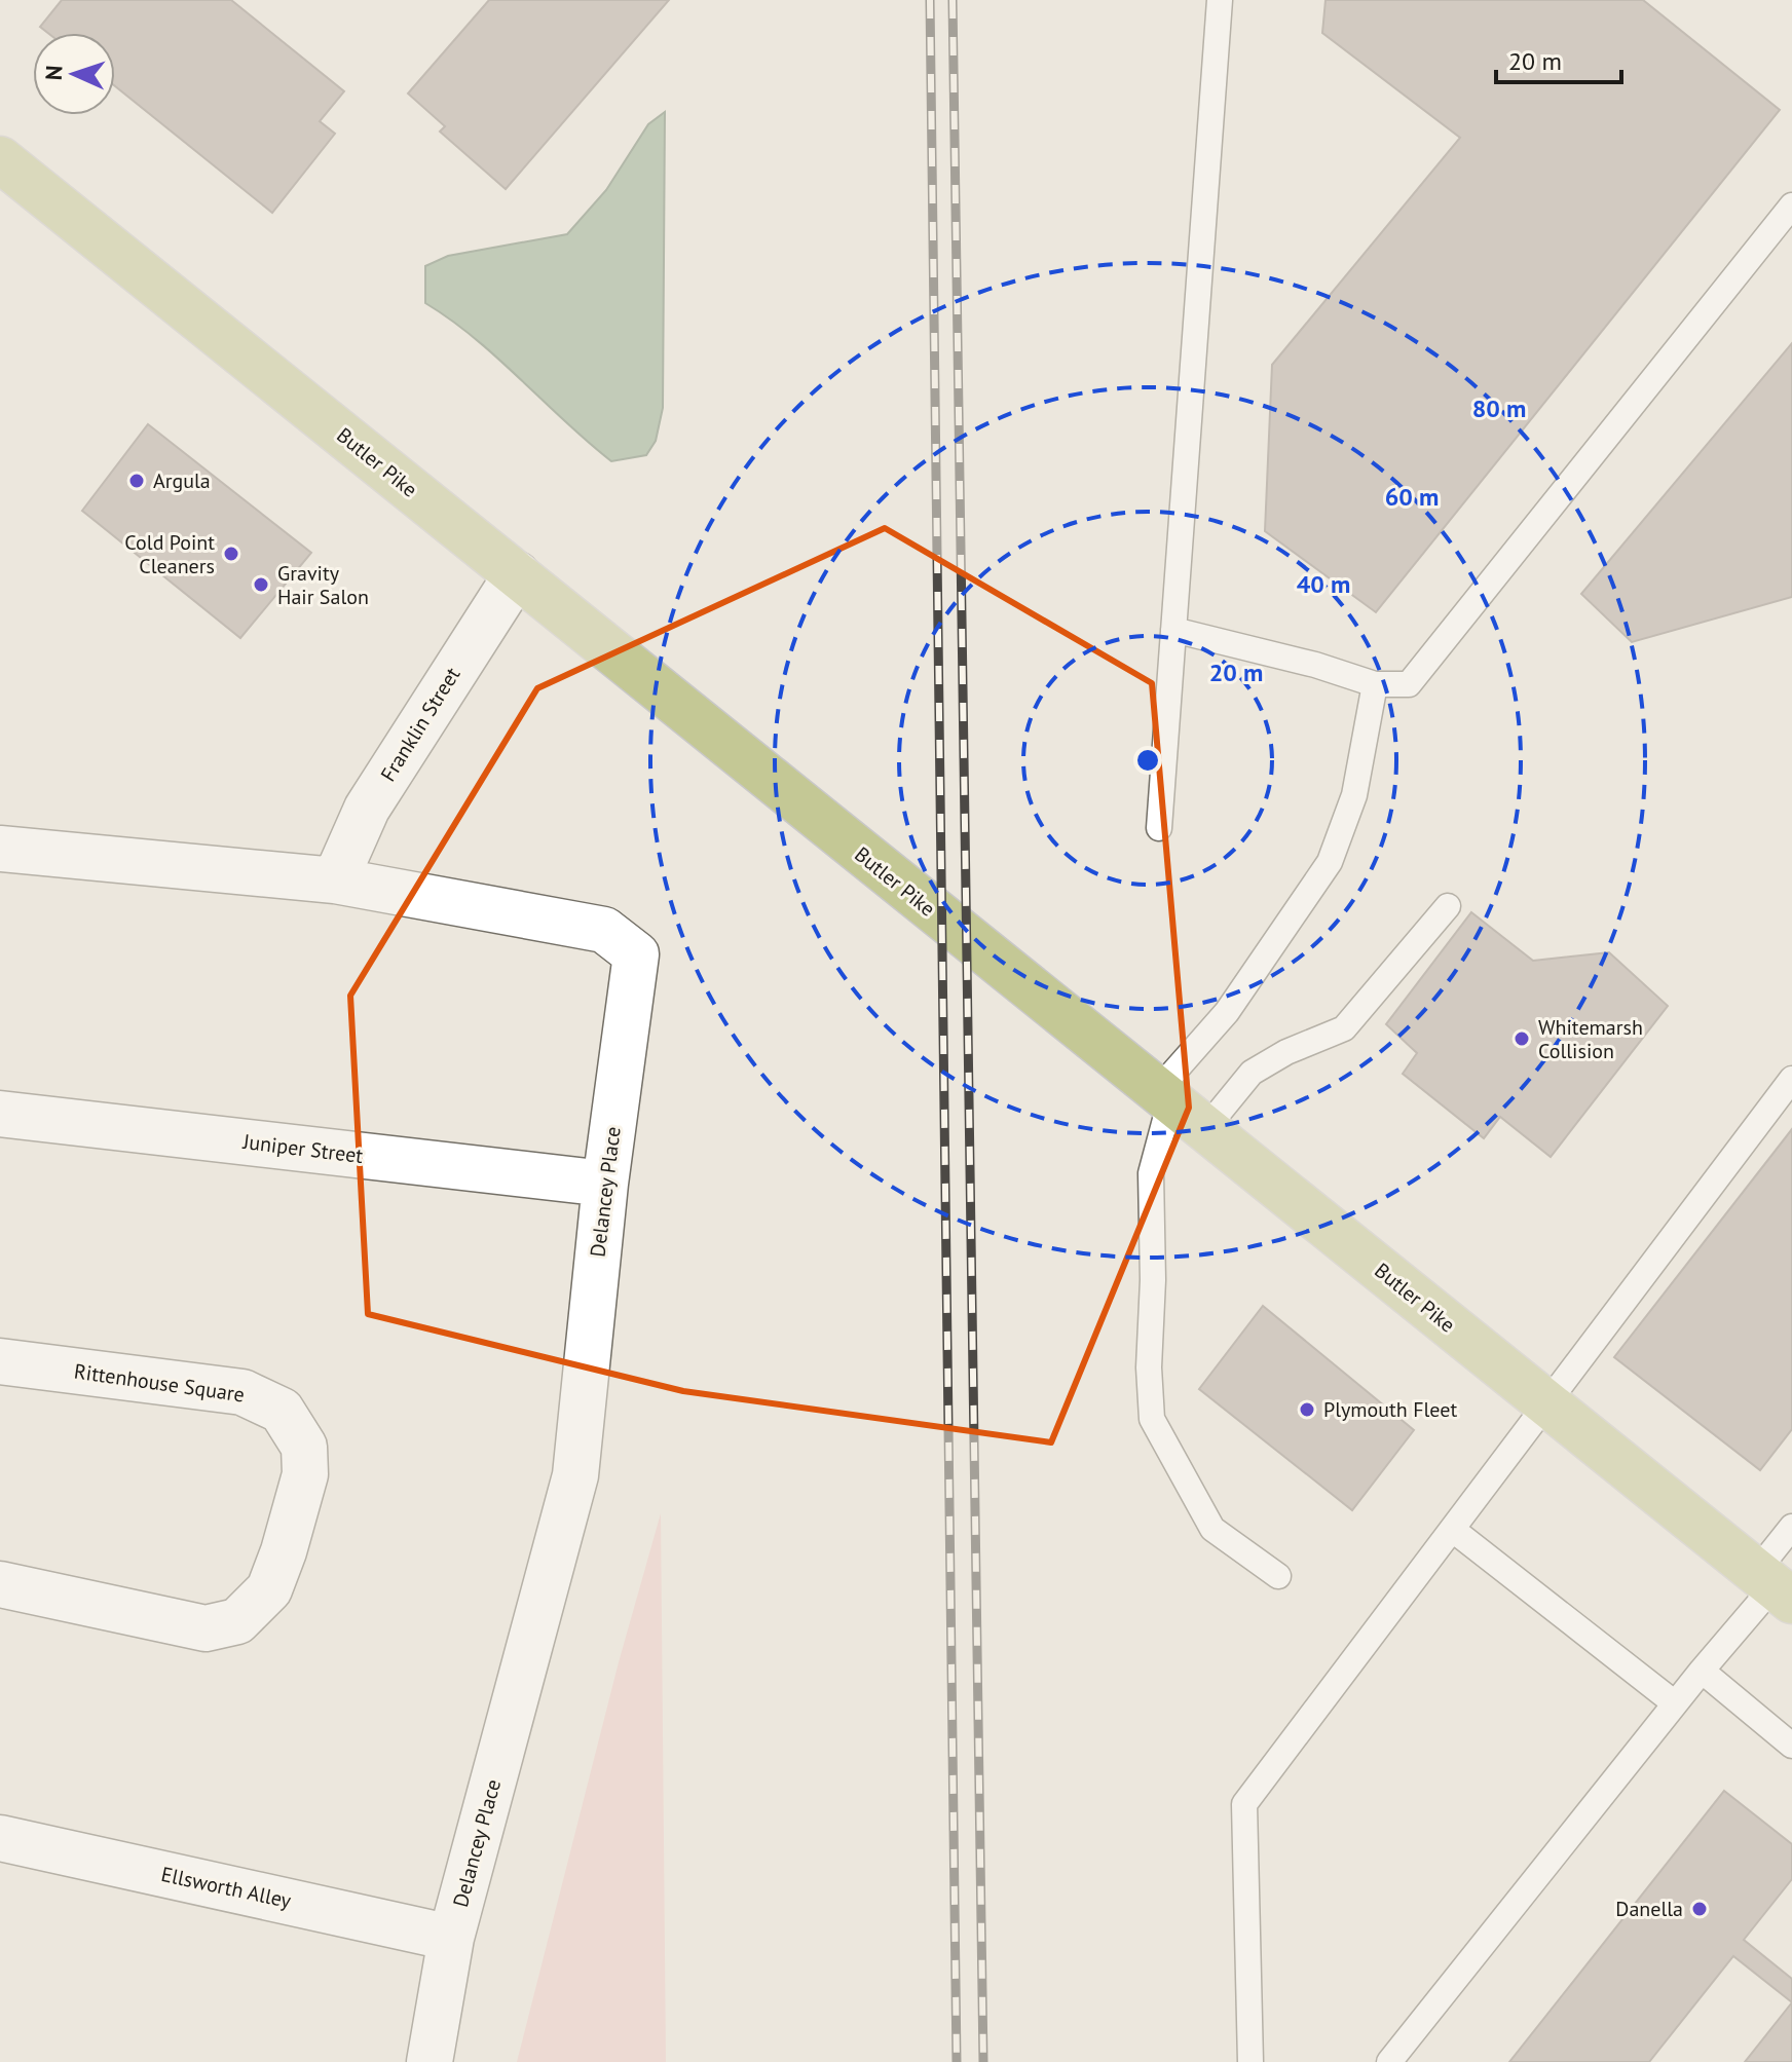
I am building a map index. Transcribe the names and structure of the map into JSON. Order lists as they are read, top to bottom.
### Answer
{
  "streets": {
    "main road": ["Butler Pike"],
    "street": [
      "Franklin Street",
      "Juniper Street",
      "Delancey Place",
      "Rittenhouse Square",
      "Ellsworth Alley"
    ]
  },
  "crossings": [
    ["Butler Pike", "Franklin Street"],
    ["Franklin Street", "Delancey Place"],
    ["Juniper Street", "Delancey Place"],
    ["Delancey Place", "Ellsworth Alley"]
  ],
  "places": [
    "Argula",
    "Cold Point Cleaners",
    "Gravity Hair Salon",
    "Whitemarsh Collision",
    "Plymouth Fleet",
    "Danella"
  ],
  "scale_bar": "20 m",
  "north": "left",
  "rings": [
    "80 m",
    "60 m",
    "40 m",
    "20 m"
  ]
}
